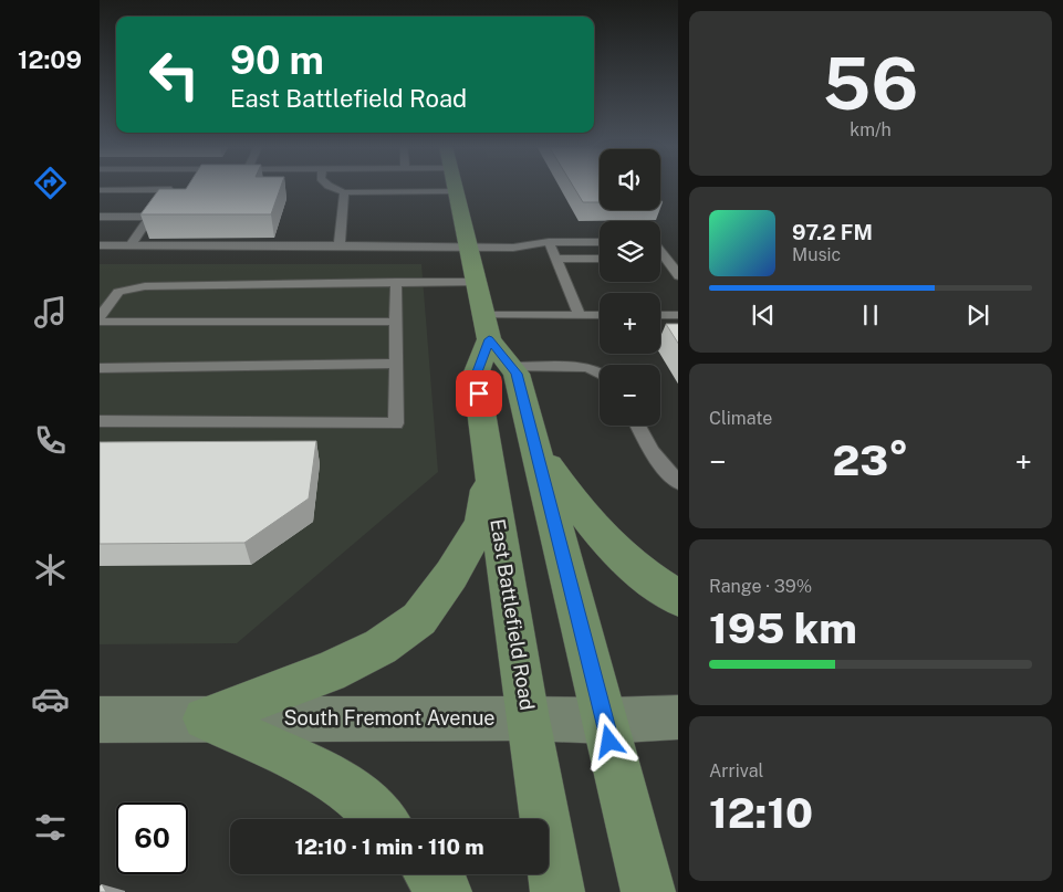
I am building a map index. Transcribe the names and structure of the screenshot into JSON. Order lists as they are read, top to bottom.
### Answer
{
  "streets": {
    "main road": ["East Battlefield Road", "South Fremont Avenue"]
  },
  "crossings": [
    ["East Battlefield Road", "South Fremont Avenue"]
  ],
  "page": {
    "tabs": "12:09",
    "tile": [
      ["56", "km/h"],
      "Climate",
      ["Range · 39%", "195 km"],
      ["Arrival", "12:10"]
    ],
    "turn": ["90 m", "East Battlefield Road"],
    "map_buttons": ["+", "−"],
    "song": ["97.2 FM", "Music"],
    "heat": ["−", "23°", "+"],
    "limit": "60",
    "trip": "12:10 · 1 min · 110 m"
  }
}
